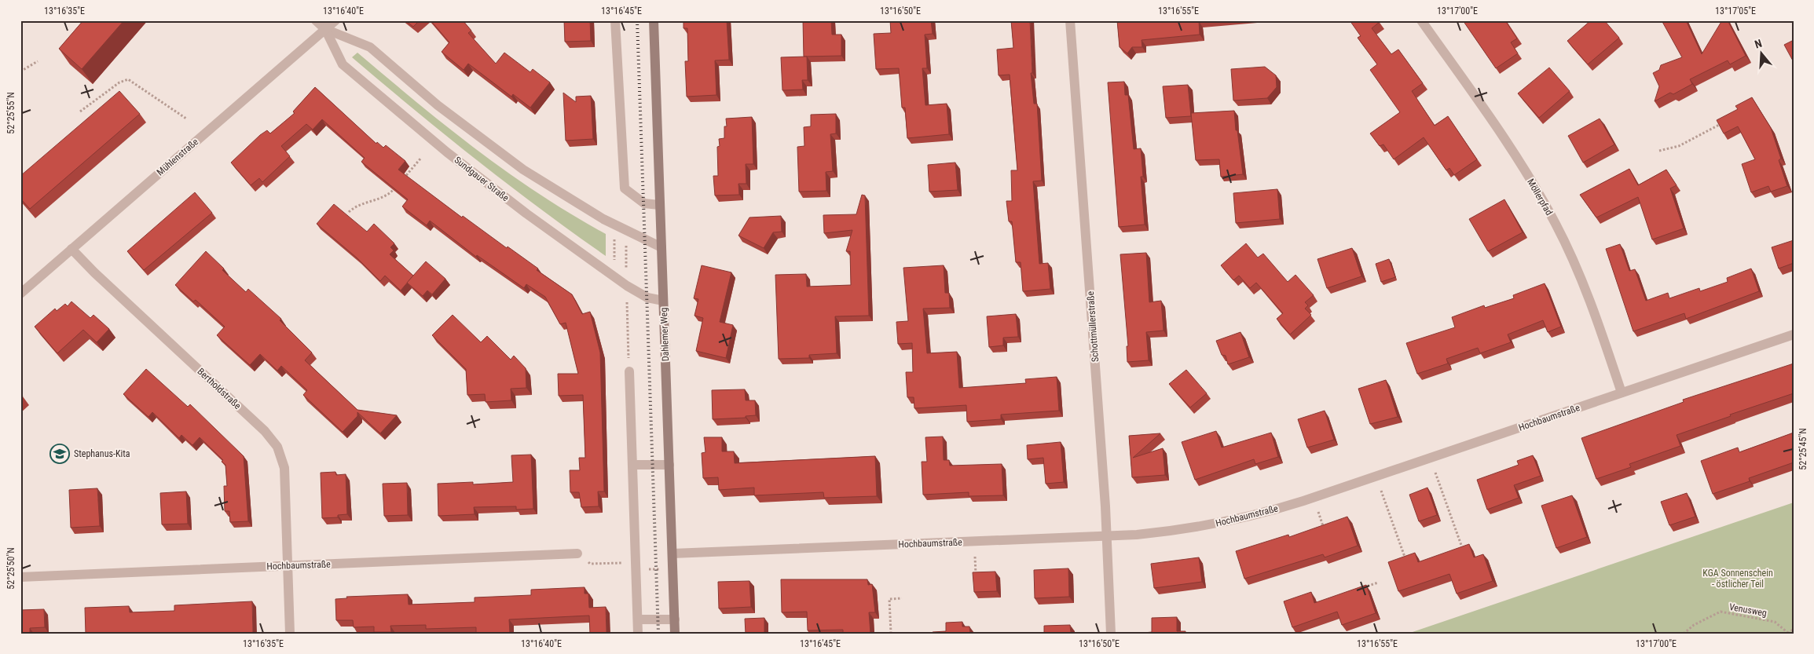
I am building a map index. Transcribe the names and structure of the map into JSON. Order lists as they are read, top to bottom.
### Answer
{
  "streets": {
    "main road": ["Dahlemer Weg"],
    "street": [
      "Mühlenstraße",
      "Sundgauer Straße",
      "Möllerpfad",
      "Schottmüllerstraße",
      "Bertholdstraße",
      "Hochbaumstraße"
    ],
    "path": ["Venusweg"]
  },
  "crossings": [
    ["Mühlenstraße", "Sundgauer Straße"],
    ["Mühlenstraße", "Bertholdstraße"],
    ["Sundgauer Straße", "Dahlemer Weg"],
    ["Möllerpfad", "Hochbaumstraße"],
    ["Schottmüllerstraße", "Hochbaumstraße"],
    ["Dahlemer Weg", "Hochbaumstraße"],
    ["Bertholdstraße", "Hochbaumstraße"]
  ],
  "parks": ["KGA Sonnenschein - östlicher Teil"],
  "places": {
    "school or university": ["Stephanus-Kita"]
  },
  "north": "top",
  "coordinates": [
    "13°16'35\"E",
    "13°16'40\"E",
    "13°16'45\"E",
    "13°16'50\"E",
    "13°16'55\"E",
    "13°17'00\"E",
    "13°17'05\"E",
    "52°25'55\"N",
    "52°25'45\"N",
    "52°25'50\"N"
  ]
}
